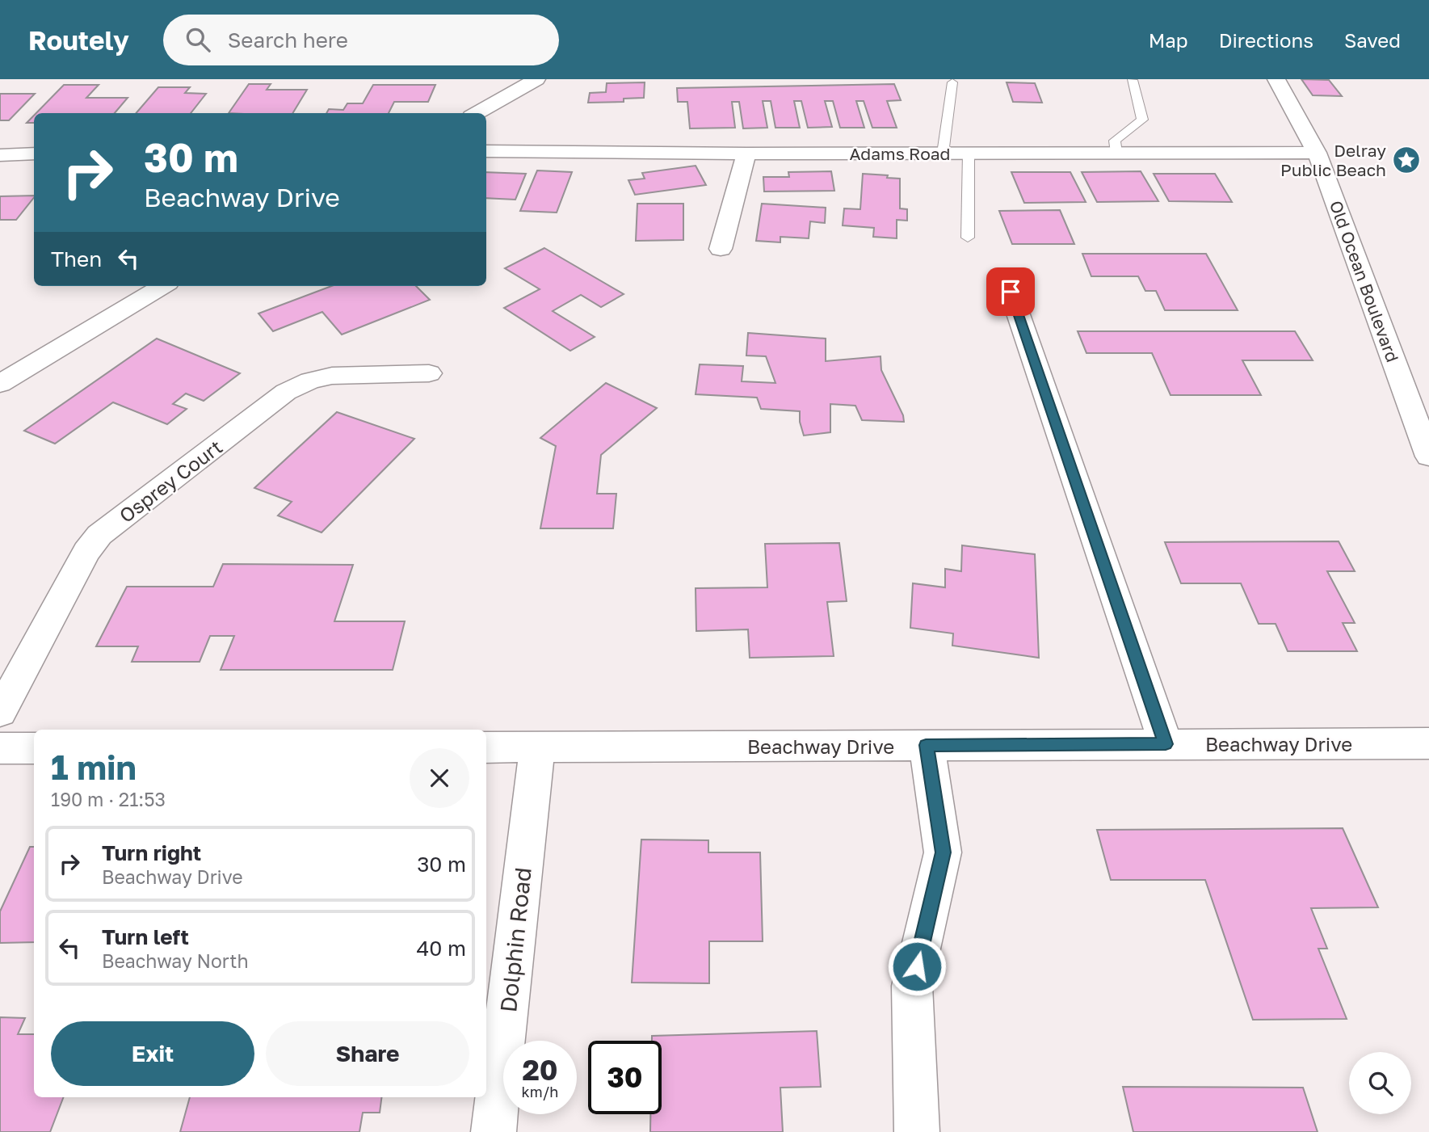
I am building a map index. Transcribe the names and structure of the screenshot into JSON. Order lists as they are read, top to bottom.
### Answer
{
  "streets": {
    "street": [
      "Adams Road",
      "Old Ocean Boulevard",
      "Osprey Court",
      "Beachway Drive",
      "Dolphin Road"
    ]
  },
  "crossings": [
    ["Adams Road", "Old Ocean Boulevard"],
    ["Beachway Drive", "Dolphin Road"]
  ],
  "places": {
    "place": ["Delray Public Beach"]
  },
  "page": {
    "header": "Routely",
    "search": "Search here",
    "nav": ["Map", "Directions", "Saved"],
    "turn": ["30 m", "Beachway Drive"],
    "then": "Then",
    "heading": ["1 min", "190 m · 21:53"],
    "list": [
      {
        "name": "Turn right",
        "note": "Beachway Drive",
        "value": "30 m"
      },
      {
        "name": "Turn left",
        "note": "Beachway North",
        "value": "40 m"
      }
    ],
    "buttons": ["Exit", "Share"],
    "speed": "20 km/h",
    "limit": "30"
  }
}
